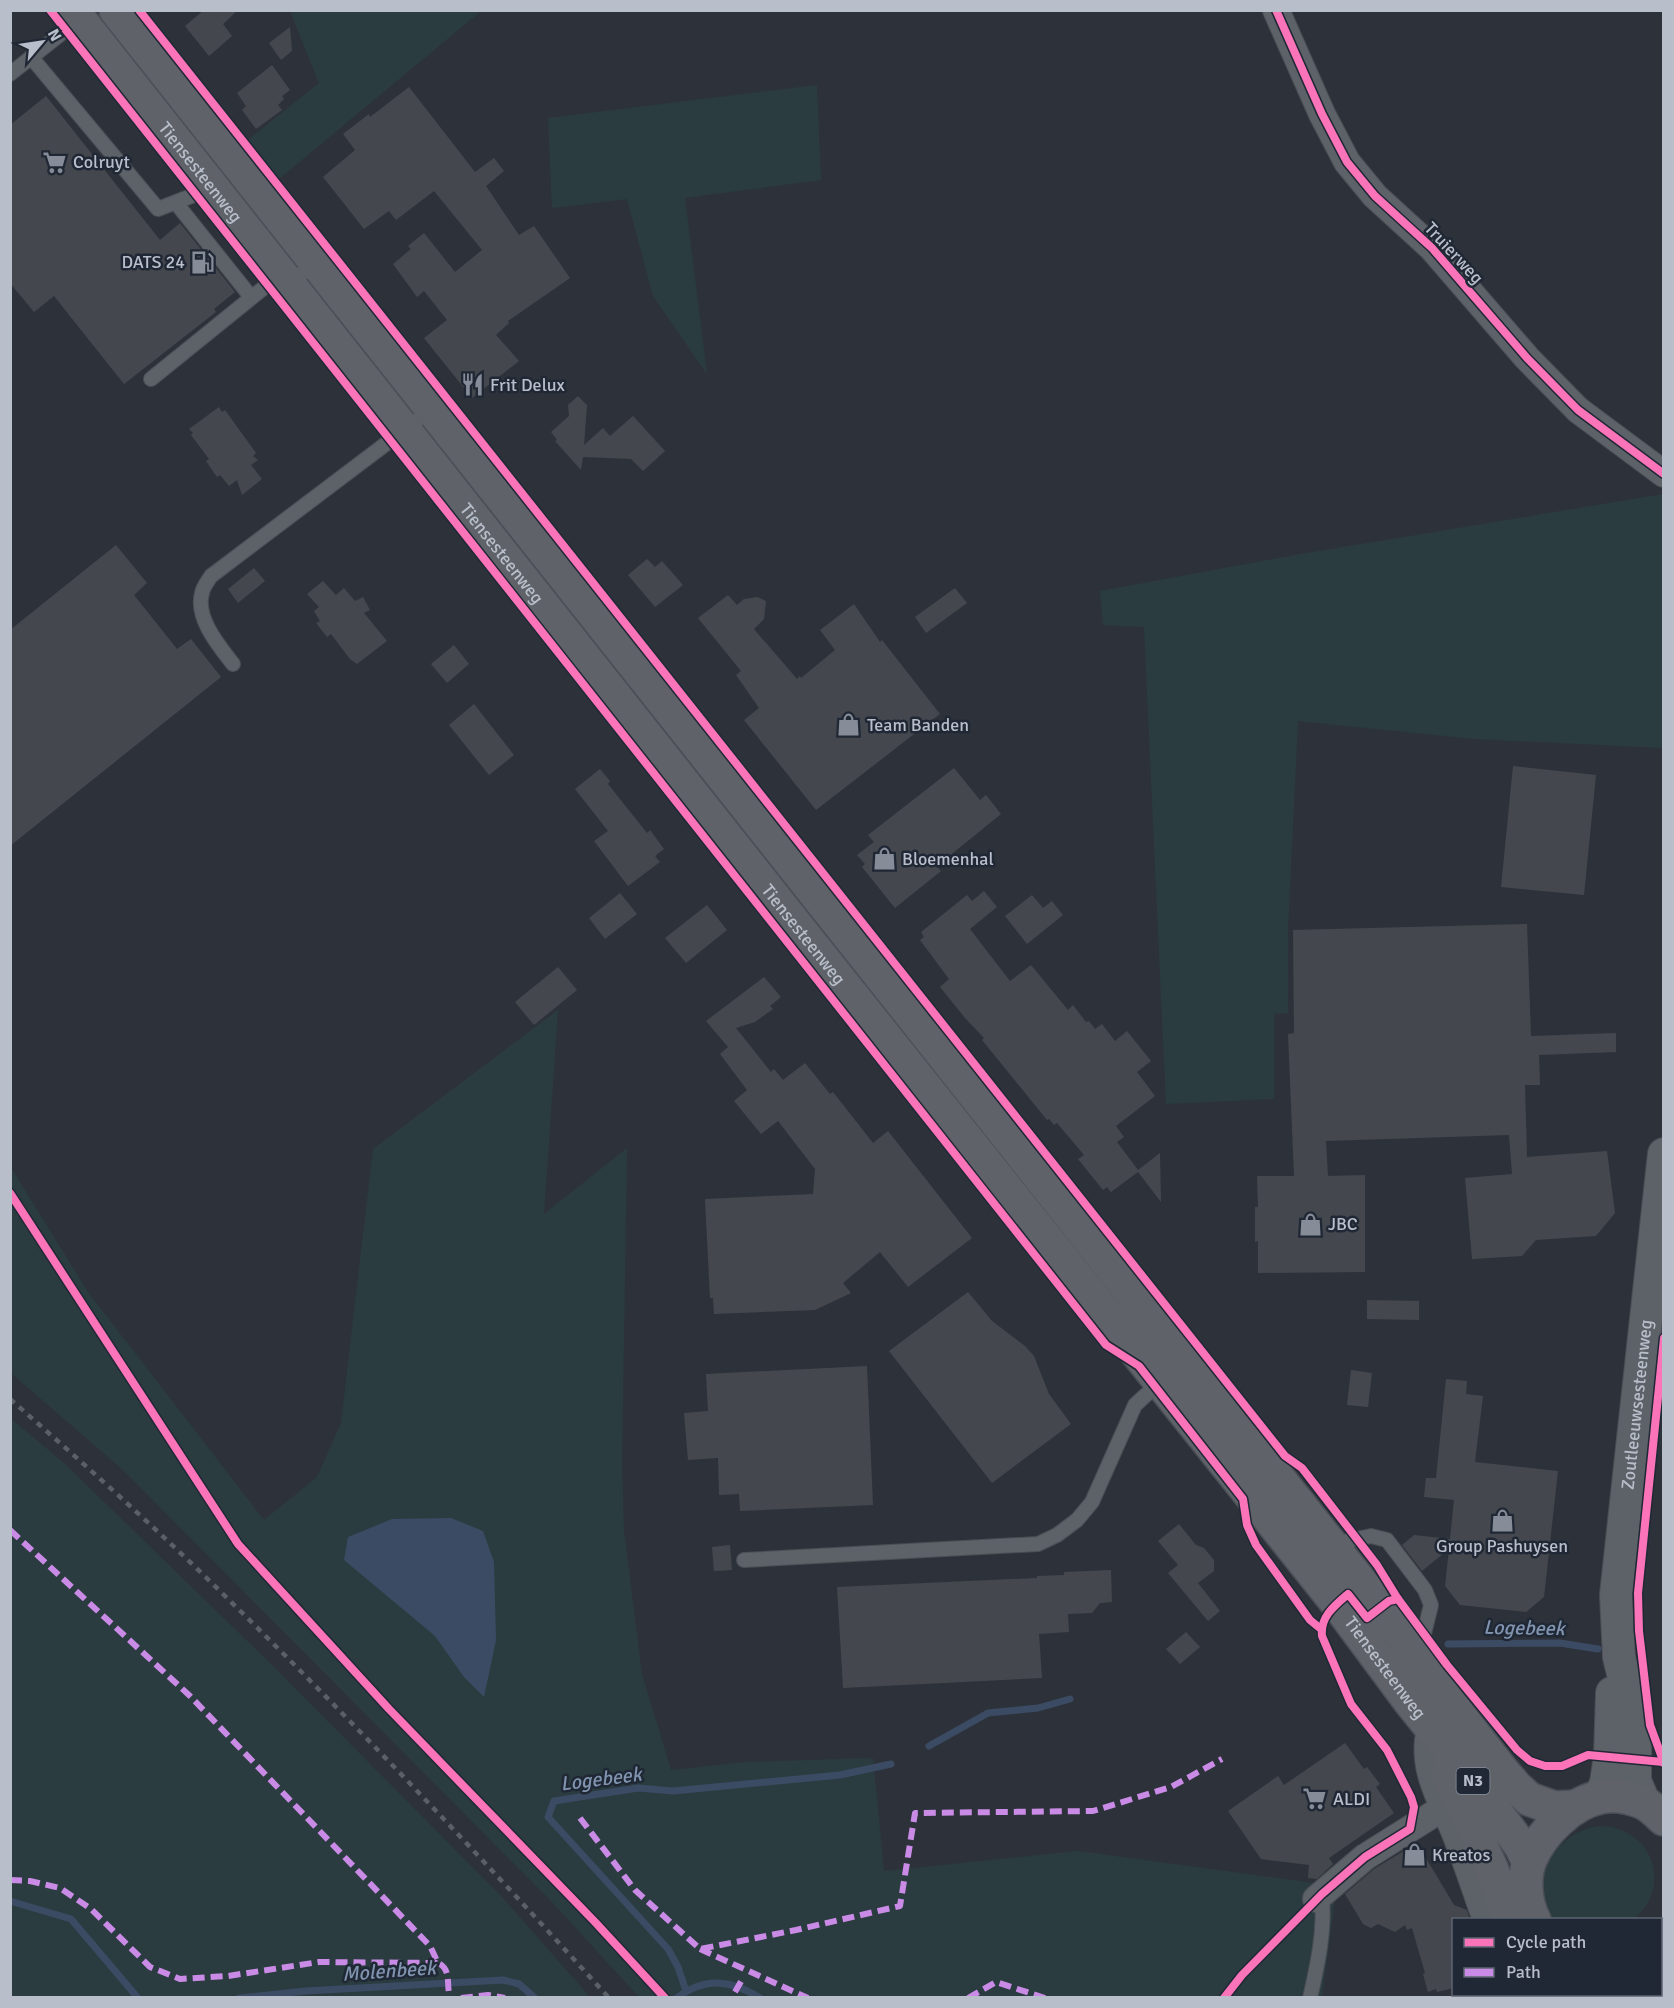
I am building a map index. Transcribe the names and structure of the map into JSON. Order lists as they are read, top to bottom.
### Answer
{
  "streets": {
    "main road": ["Tiensesteenweg", "N3"],
    "street": ["Truierweg", "Zoutleeuwsesteenweg"]
  },
  "crossings": [
    ["Tiensesteenweg", "Zoutleeuwsesteenweg"],
    ["Tiensesteenweg", "N3"],
    ["Zoutleeuwsesteenweg", "N3"]
  ],
  "water": ["Logebeek", "Molenbeek"],
  "places": {
    "supermarket": ["Colruyt", "ALDI"],
    "fuel station": ["DATS 24"],
    "restaurant": ["Frit Delux"],
    "shop": [
      "Team Banden",
      "Bloemenhal",
      "JBC",
      "Group Pashuysen",
      "Kreatos"
    ]
  },
  "legend": ["Cycle path", "Path"],
  "north": "top right"
}
